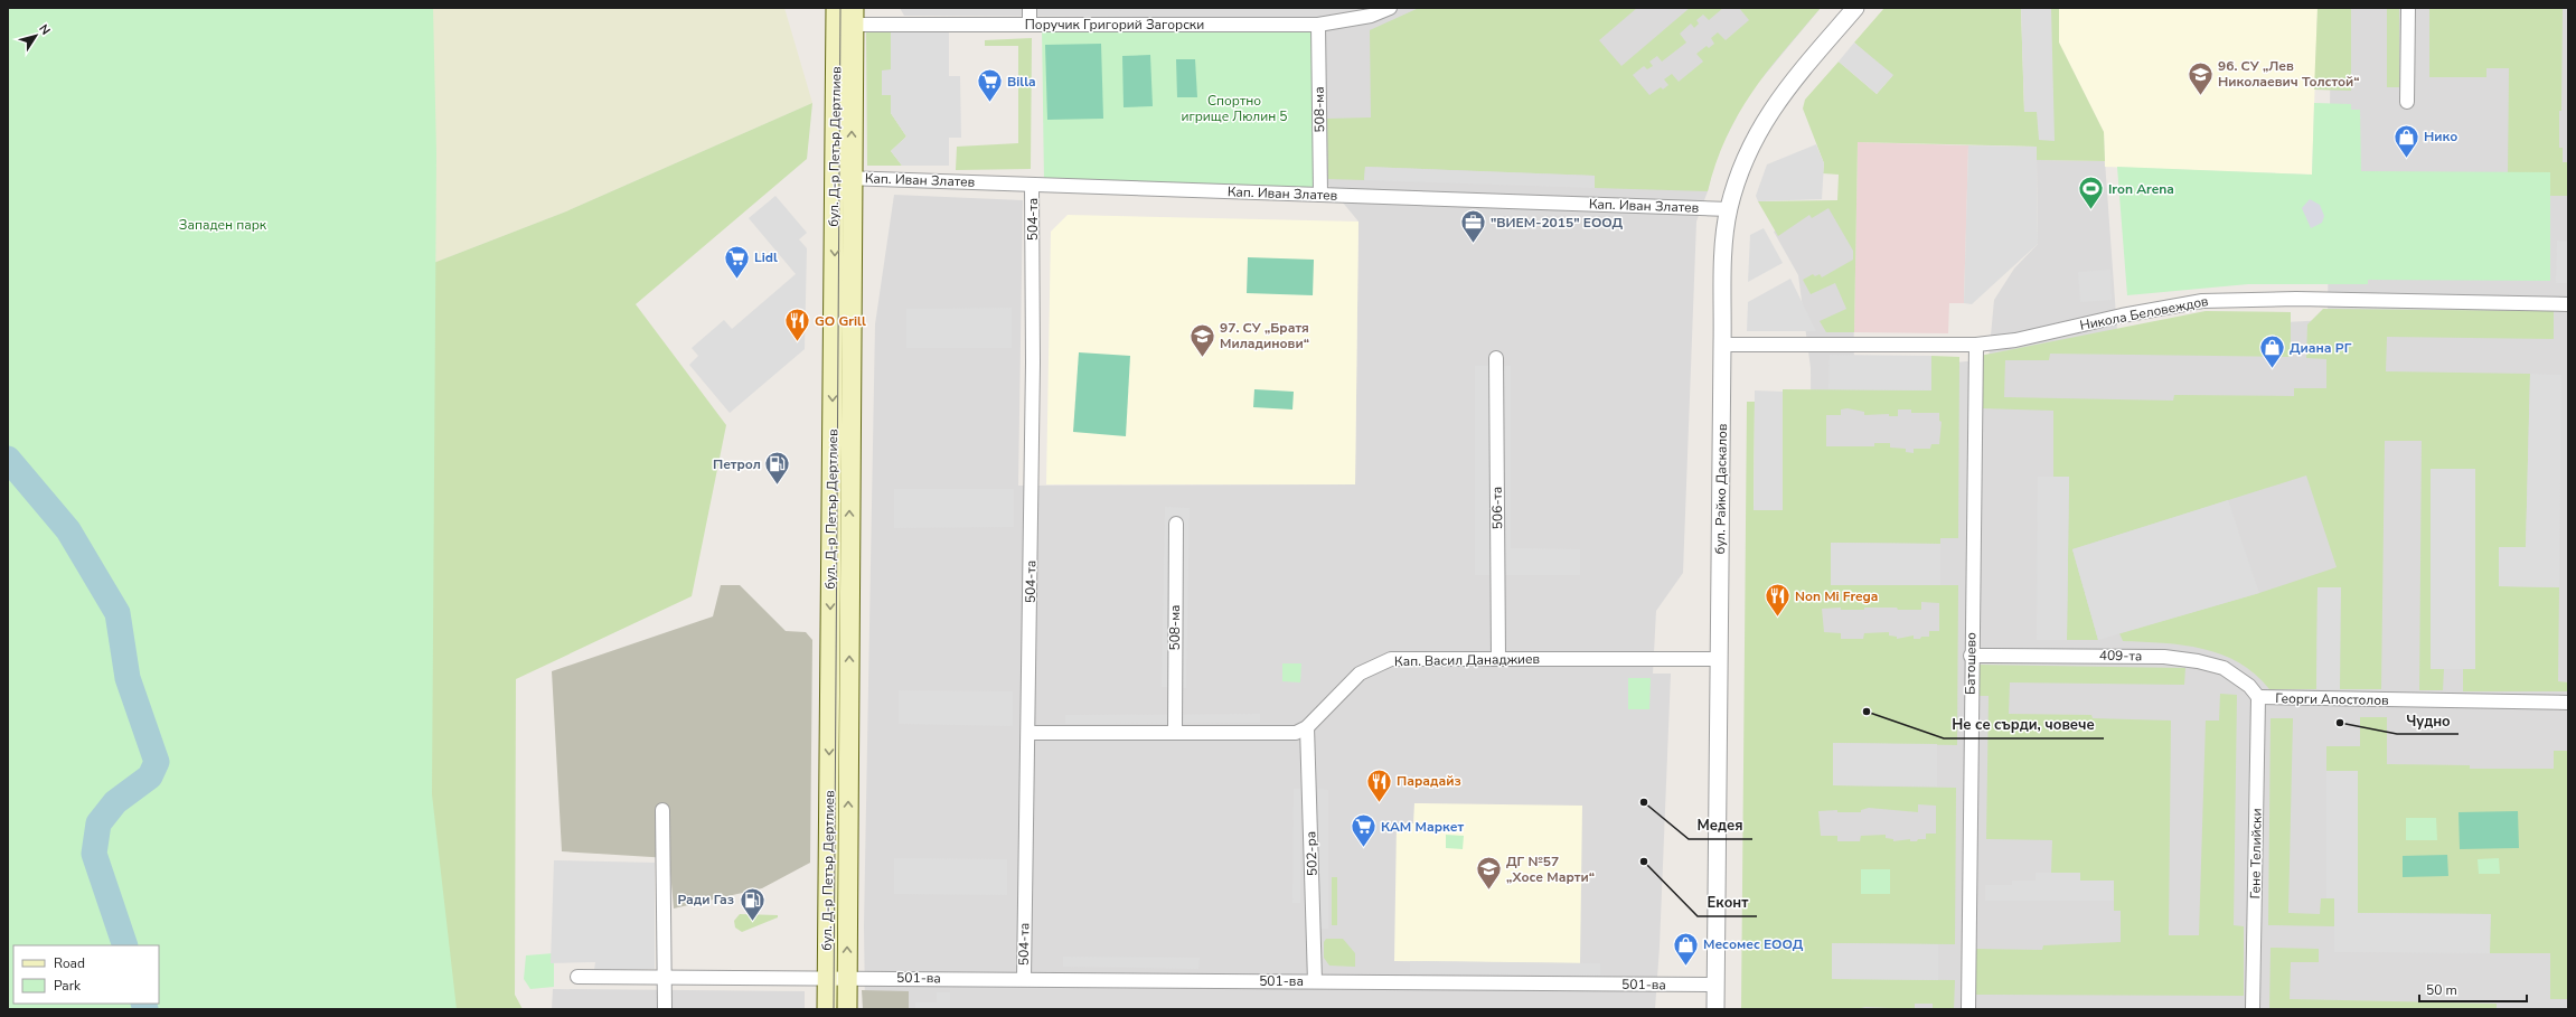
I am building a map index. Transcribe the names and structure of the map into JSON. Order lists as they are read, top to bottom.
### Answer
{
  "streets": {
    "main road": ["бул. Д-р Петър Дертлиев"],
    "street": [
      "Поручик Григорий Загорски",
      "508-ма",
      "Кап. Иван Златев",
      "504-та",
      "Никола Беловеждов",
      "бул. Райко Даскалов",
      "506-та",
      "409-та",
      "Кап. Васил Данаджиев",
      "Батошево",
      "Георги Апостолов",
      "502-ра",
      "Гене Телийски",
      "501-ва"
    ]
  },
  "crossings": [
    ["Поручик Григорий Загорски", "508-ма"],
    ["Поручик Григорий Загорски", "бул. Д-р Петър Дертлиев"],
    ["508-ма", "Кап. Иван Златев"],
    ["бул. Д-р Петър Дертлиев", "Кап. Иван Златев"],
    ["бул. Д-р Петър Дертлиев", "501-ва"],
    ["Кап. Иван Златев", "504-та"],
    ["Кап. Иван Златев", "бул. Райко Даскалов"],
    ["504-та", "501-ва"],
    ["Никола Беловеждов", "бул. Райко Даскалов"],
    ["Никола Беловеждов", "Батошево"],
    ["бул. Райко Даскалов", "Кап. Васил Данаджиев"],
    ["бул. Райко Даскалов", "501-ва"],
    ["506-та", "Кап. Васил Данаджиев"],
    ["409-та", "Батошево"],
    ["409-та", "Георги Апостолов"],
    ["409-та", "Гене Телийски"],
    ["Кап. Васил Данаджиев", "502-ра"],
    ["Георги Апостолов", "Гене Телийски"],
    ["502-ра", "501-ва"]
  ],
  "parks": ["Спортно игрище Люлин 5", "Западен парк"],
  "places": {
    "school or university": ["96. СУ „Лев Николаевич Толстой“", "97. СУ „Братя Миладинови“", "ДГ №57 „Хосе Марти“"],
    "supermarket": ["Billa", "Lidl", "КАМ Маркет"],
    "shop": ["Нико", "Диана РГ", "Месомес ЕООД"],
    "sports": ["Iron Arena"],
    "office": ["\"ВИЕМ-2015\" ЕООД"],
    "restaurant": ["GO Grill", "Non Mi Frega", "Парадайз"],
    "fuel station": ["Петрол", "Ради Газ"],
    "other": [
      "Не се сърди, човече",
      "Чудно",
      "Медея",
      "Еконт"
    ]
  },
  "legend": ["Road", "Park"],
  "scale_bar": "50 m",
  "north": "top right"
}
